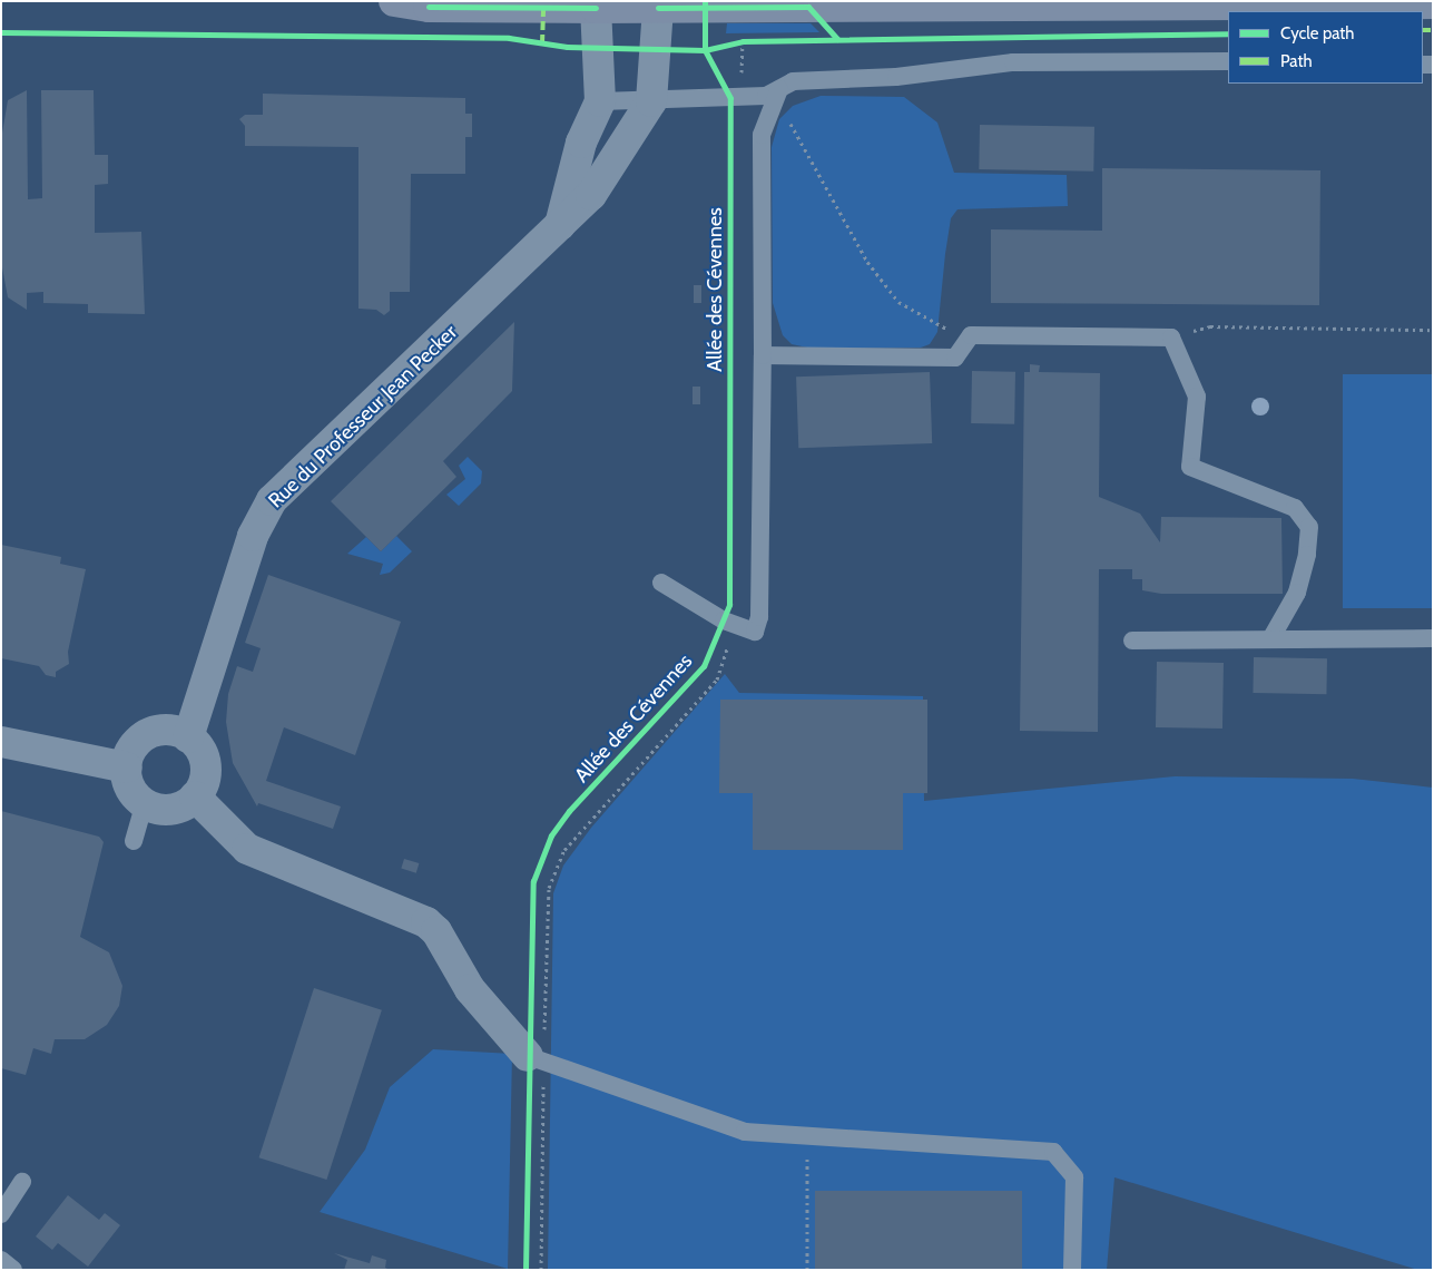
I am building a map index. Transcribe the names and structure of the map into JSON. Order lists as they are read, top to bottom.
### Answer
{
  "streets": {
    "street": ["Rue du Professeur Jean Pecker"],
    "cycle path": ["Allée des Cévennes"]
  },
  "legend": ["Cycle path", "Path"]
}
